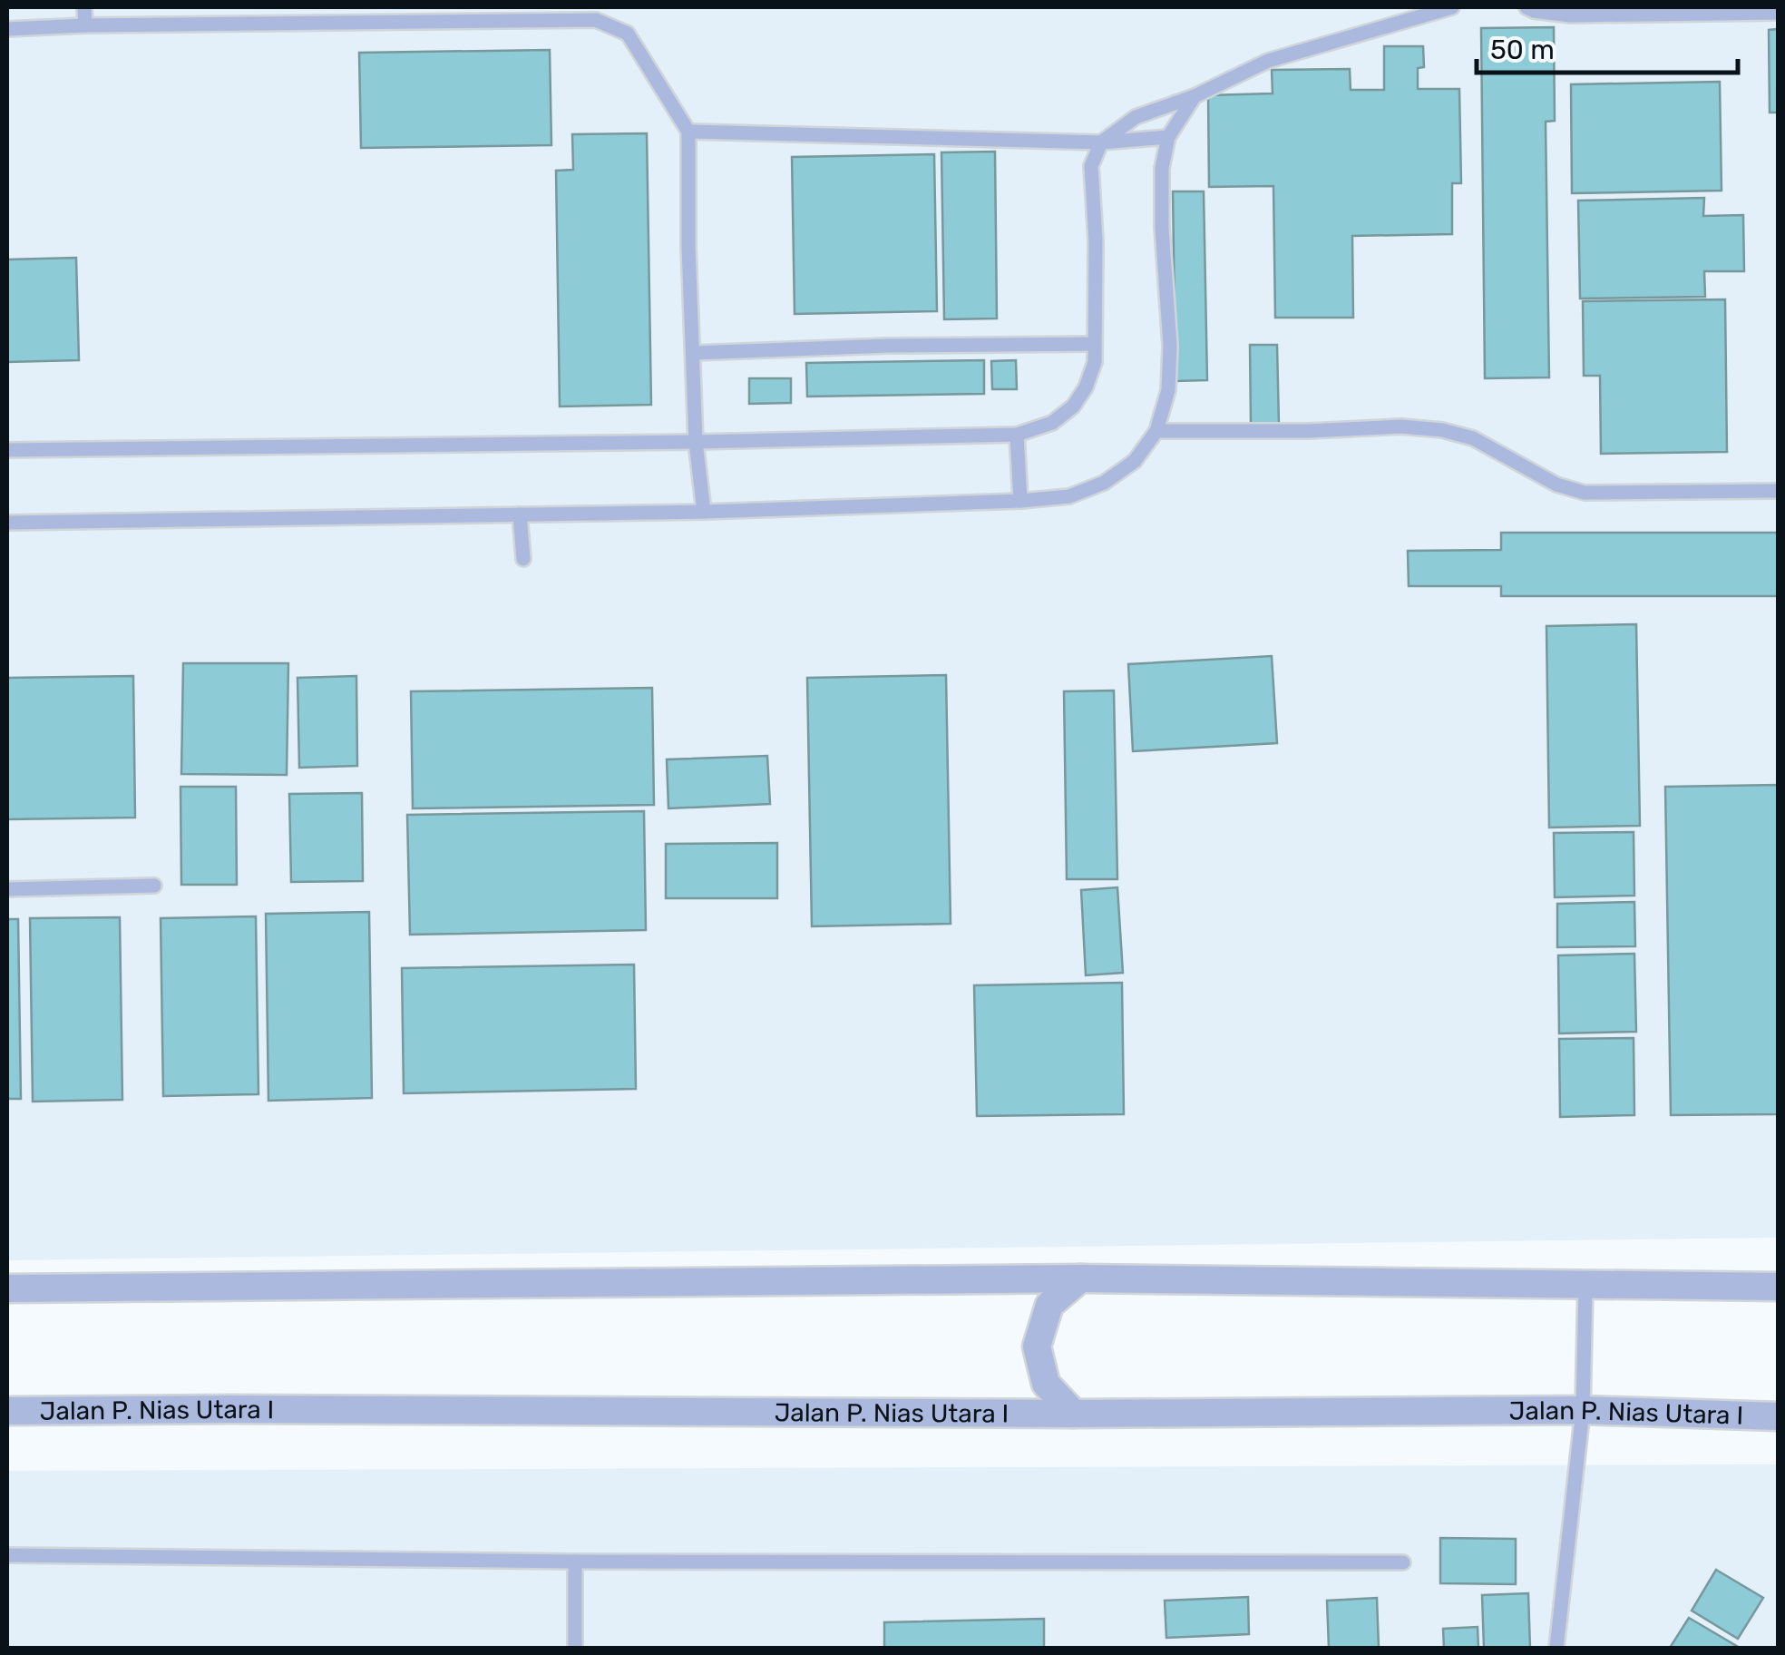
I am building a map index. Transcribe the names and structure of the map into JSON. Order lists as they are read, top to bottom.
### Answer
{
  "streets": {
    "street": ["Jalan P. Nias Utara I"]
  },
  "scale_bar": "50 m"
}
